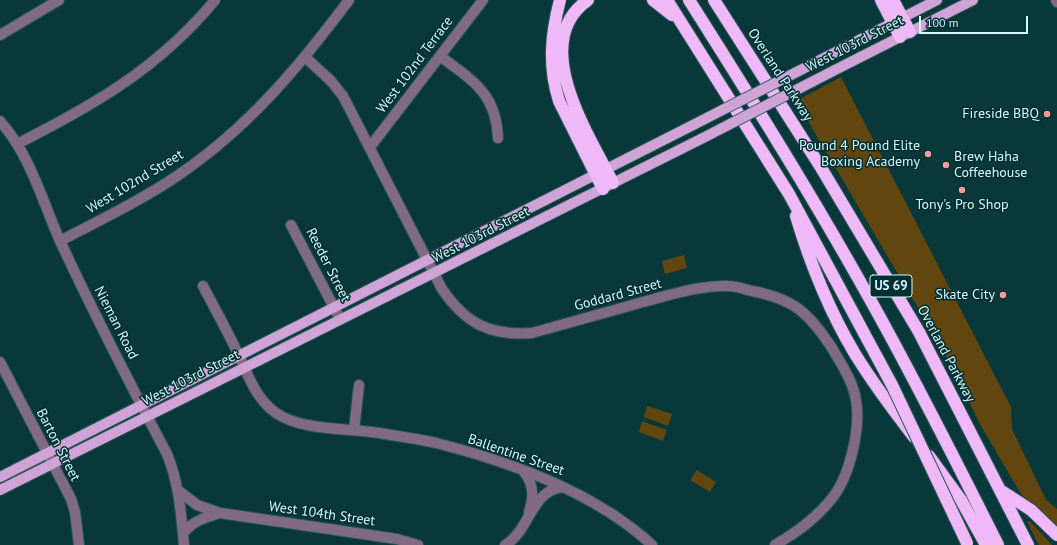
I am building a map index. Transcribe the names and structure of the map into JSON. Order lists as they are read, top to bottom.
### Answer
{
  "streets": {
    "highway": ["Overland Parkway", "US 69"],
    "main road": ["West 103rd Street"],
    "street": [
      "West 102nd Terrace",
      "West 102nd Street",
      "Reeder Street",
      "Goddard Street",
      "Nieman Road",
      "Barton Street",
      "Ballentine Street",
      "West 104th Street"
    ]
  },
  "crossings": [
    ["West 103rd Street", "Reeder Street"],
    ["West 103rd Street", "Goddard Street"],
    ["West 103rd Street", "Nieman Road"],
    ["West 103rd Street", "Barton Street"],
    ["West 103rd Street", "Ballentine Street"],
    ["West 102nd Terrace", "Goddard Street"],
    ["West 102nd Street", "Goddard Street"],
    ["West 102nd Street", "Nieman Road"],
    ["Nieman Road", "West 104th Street"]
  ],
  "places": [
    "Fireside BBQ",
    "Pound 4 Pound Elite Boxing Academy",
    "Brew Haha Coffeehouse",
    "Tony's Pro Shop",
    "Skate City"
  ],
  "scale_bar": "100 m"
}
